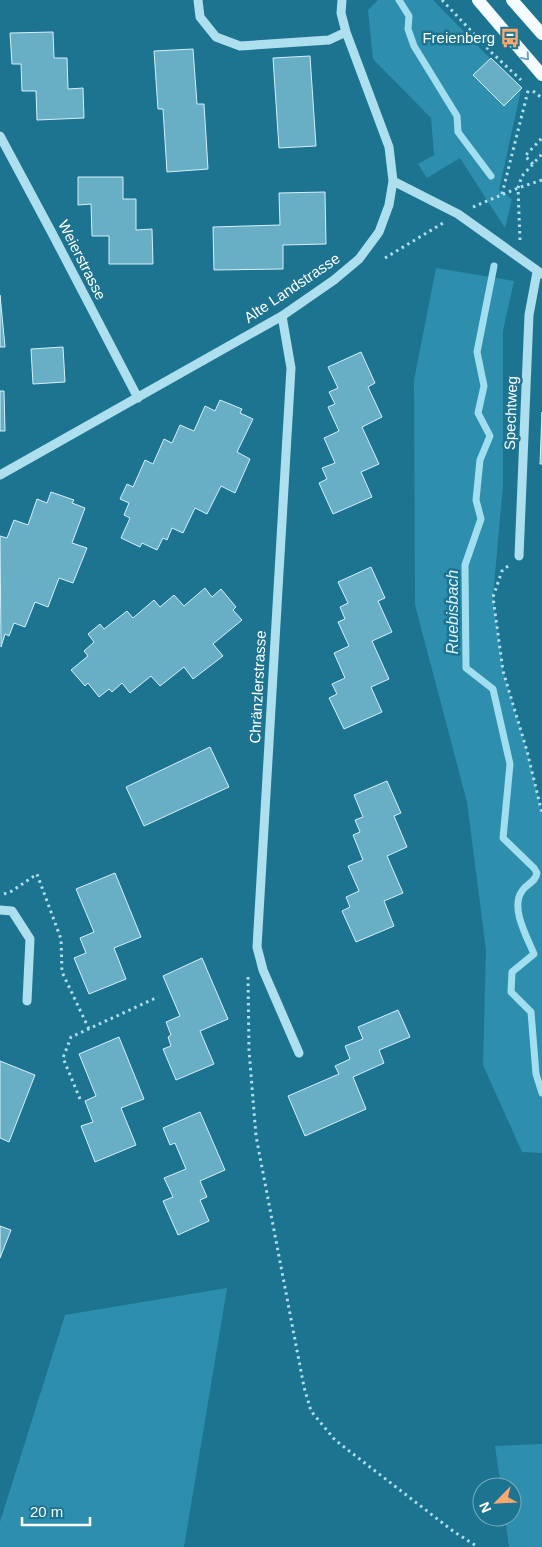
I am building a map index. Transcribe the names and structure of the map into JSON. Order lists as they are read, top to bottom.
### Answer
{
  "streets": {
    "street": [
      "Weierstrasse",
      "Alte Landstrasse",
      "Spechtweg",
      "Chränzlerstrasse"
    ]
  },
  "crossings": [
    ["Weierstrasse", "Alte Landstrasse"],
    ["Alte Landstrasse", "Chränzlerstrasse"]
  ],
  "water": ["Ruebisbach"],
  "places": {
    "bus stop": ["Freienberg"]
  },
  "scale_bar": "20 m",
  "north": "bottom left"
}
